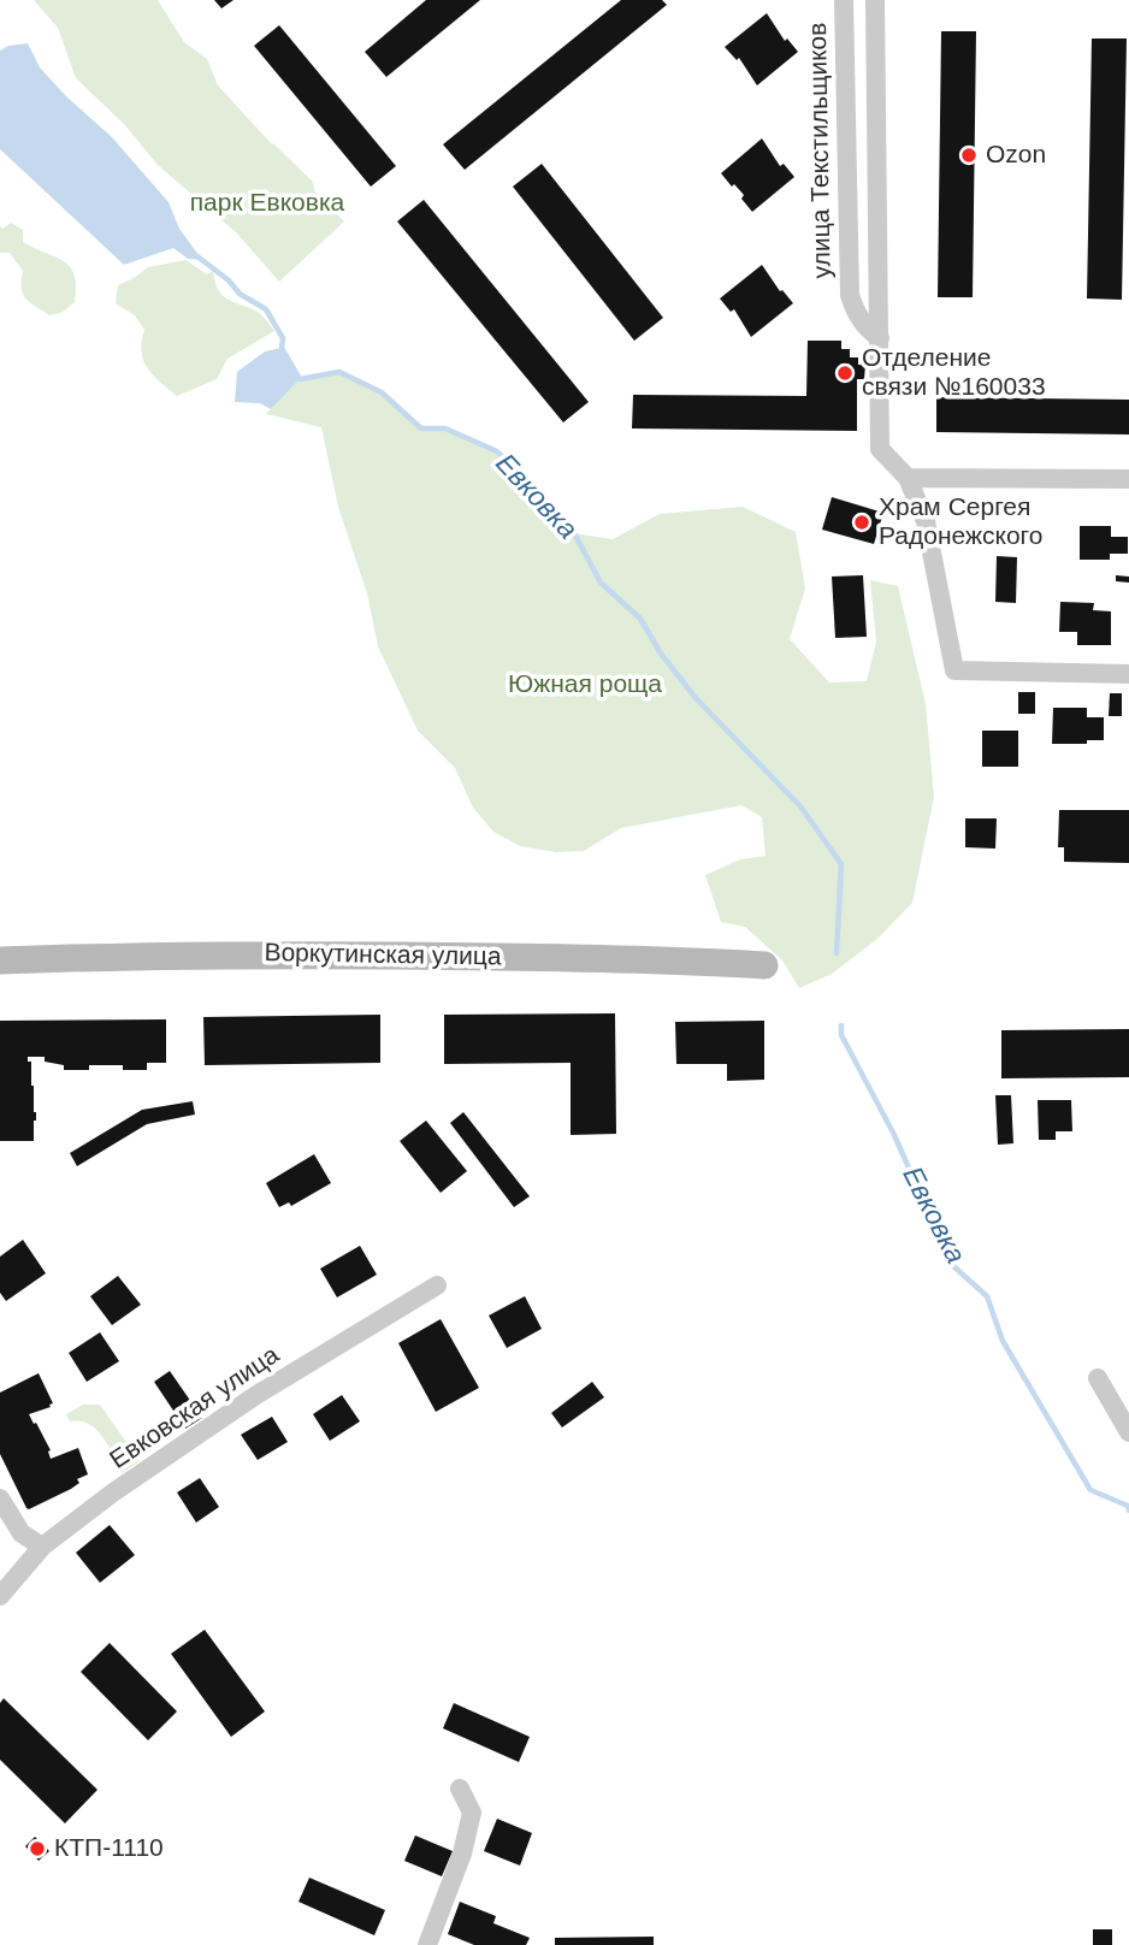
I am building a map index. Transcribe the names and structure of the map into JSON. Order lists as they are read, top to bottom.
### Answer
{
  "streets": {
    "street": ["улица Текстильщиков", "Воркутинская улица", "Евковская улица"]
  },
  "water": ["Евковка"],
  "parks": ["парк Евковка", "Южная роща"],
  "places": [
    "Ozon",
    "Отделение связи №160033",
    "Храм Сергея Радонежского",
    "КТП-1110"
  ]
}
